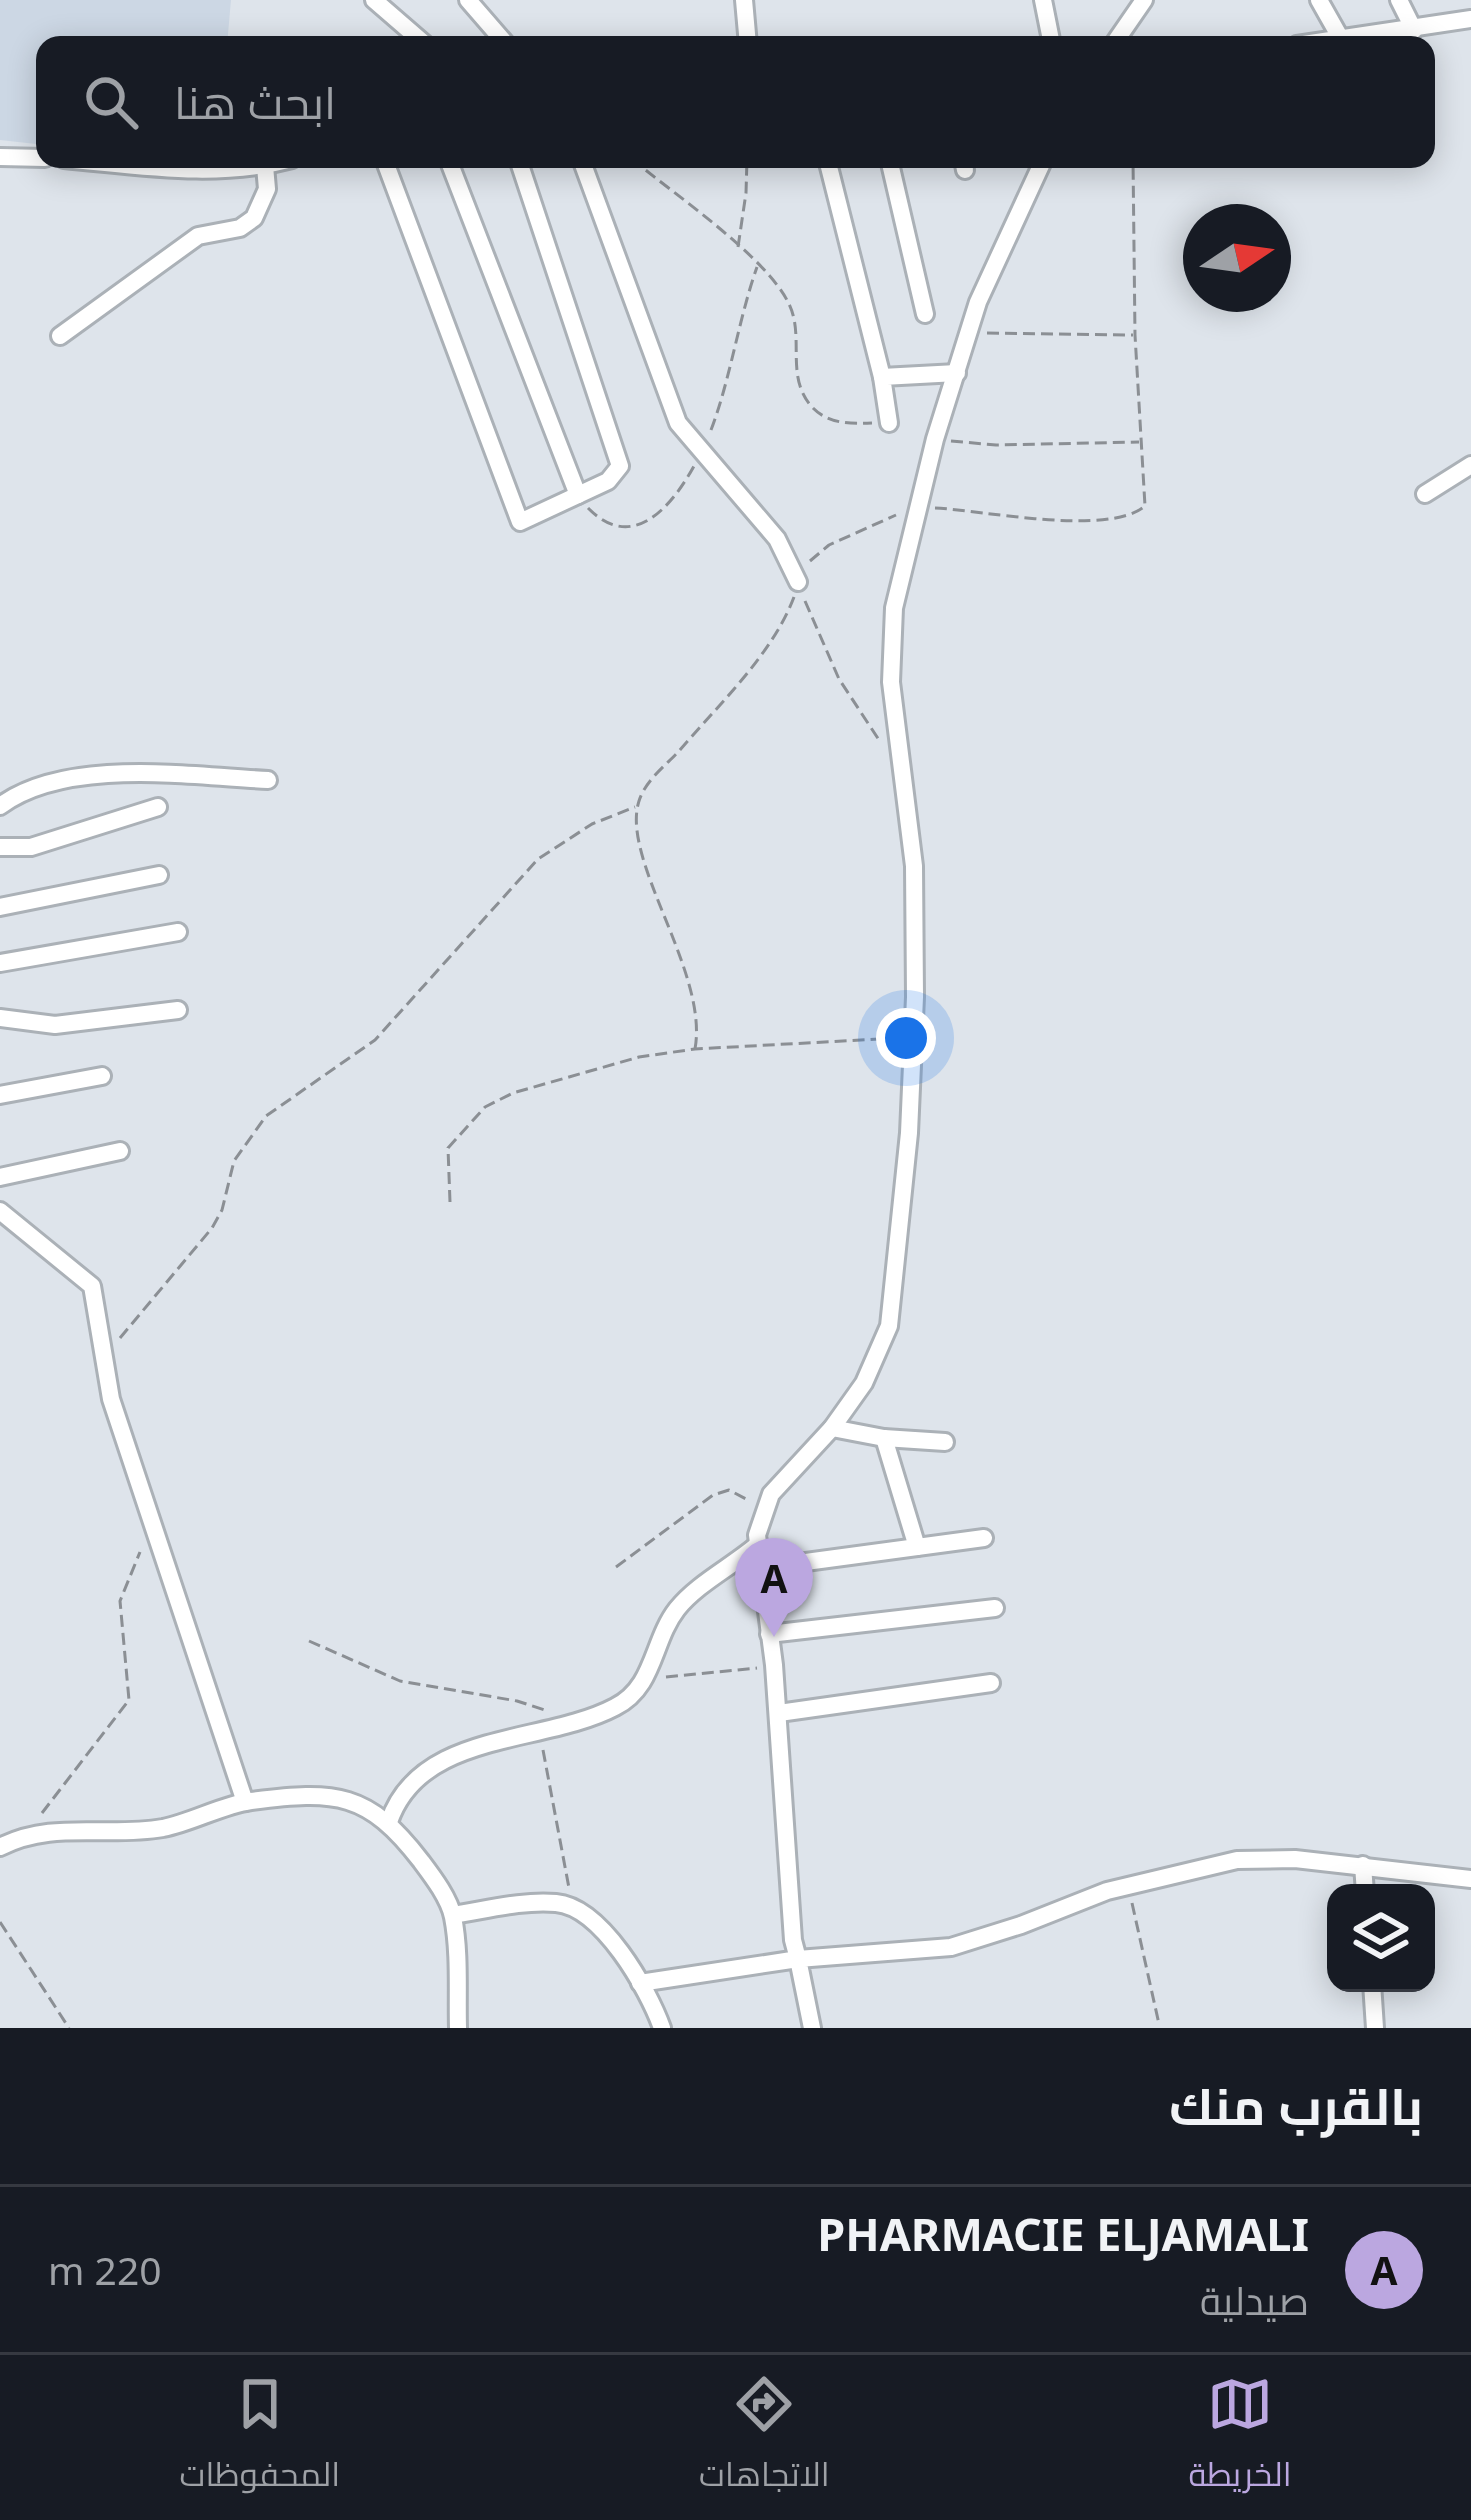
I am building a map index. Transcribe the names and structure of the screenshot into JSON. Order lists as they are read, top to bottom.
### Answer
{
  "north": "right",
  "page": {
    "search": "ابحث هنا",
    "pins": "A",
    "heading": "بالقرب منك",
    "list": [
      {
        "mark": "A",
        "name": "PHARMACIE ELJAMALI",
        "note": "صيدلية",
        "value": "220 m"
      }
    ],
    "nav": ["الخريطة", "الاتجاهات", "المحفوظات"]
  }
}
